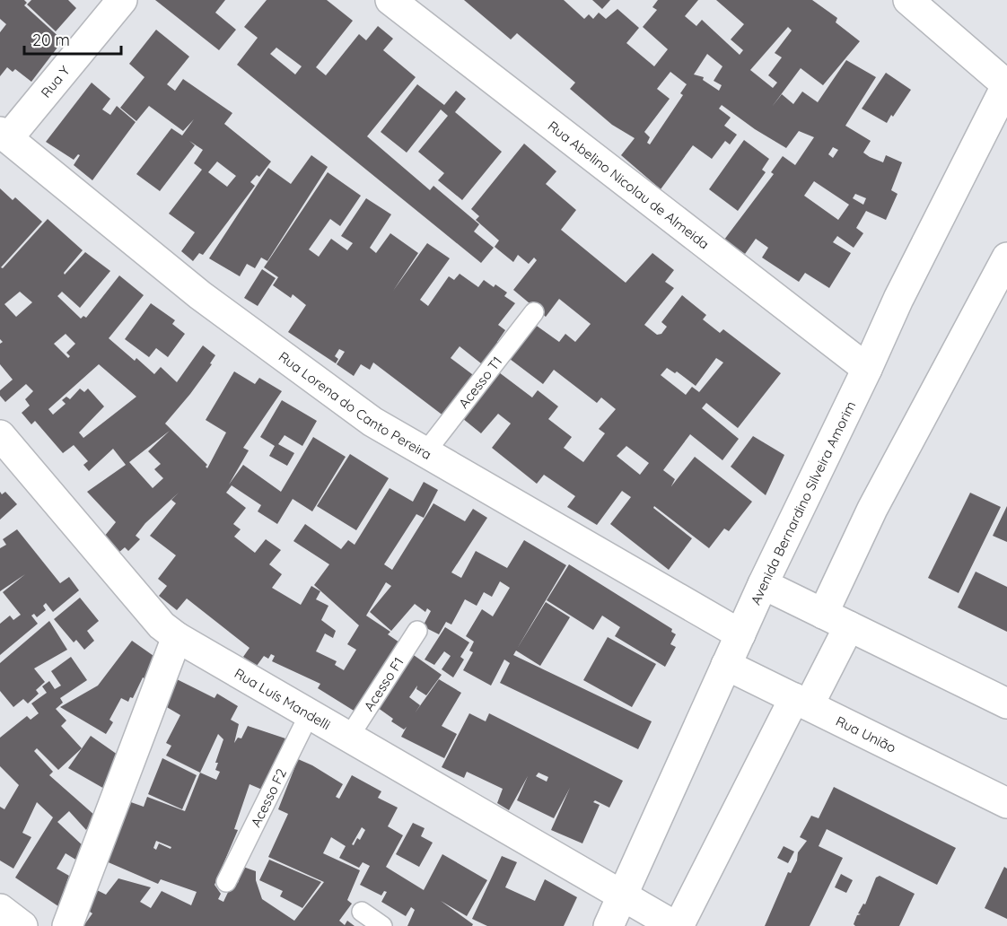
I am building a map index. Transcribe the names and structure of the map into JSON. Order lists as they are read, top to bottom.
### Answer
{
  "streets": {
    "street": [
      "Rua Y",
      "Rua Abelino Nicolau de Almeida",
      "Rua Lorena do Canto Pereira",
      "Avenida Bernardino Silveira Amorim",
      "Rua Luís Mandelli",
      "Rua União"
    ],
    "lane": ["Acesso T1", "Acesso F1", "Acesso F2"]
  },
  "crossings": [
    ["Rua Y", "Rua Lorena do Canto Pereira"],
    ["Rua Abelino Nicolau de Almeida", "Avenida Bernardino Silveira Amorim"],
    ["Acesso T1", "Rua Lorena do Canto Pereira"],
    ["Rua Lorena do Canto Pereira", "Avenida Bernardino Silveira Amorim"],
    ["Avenida Bernardino Silveira Amorim", "Rua Luís Mandelli"],
    ["Avenida Bernardino Silveira Amorim", "Rua União"],
    ["Acesso F1", "Rua Luís Mandelli"],
    ["Rua Luís Mandelli", "Acesso F2"]
  ],
  "scale_bar": "20 m"
}
